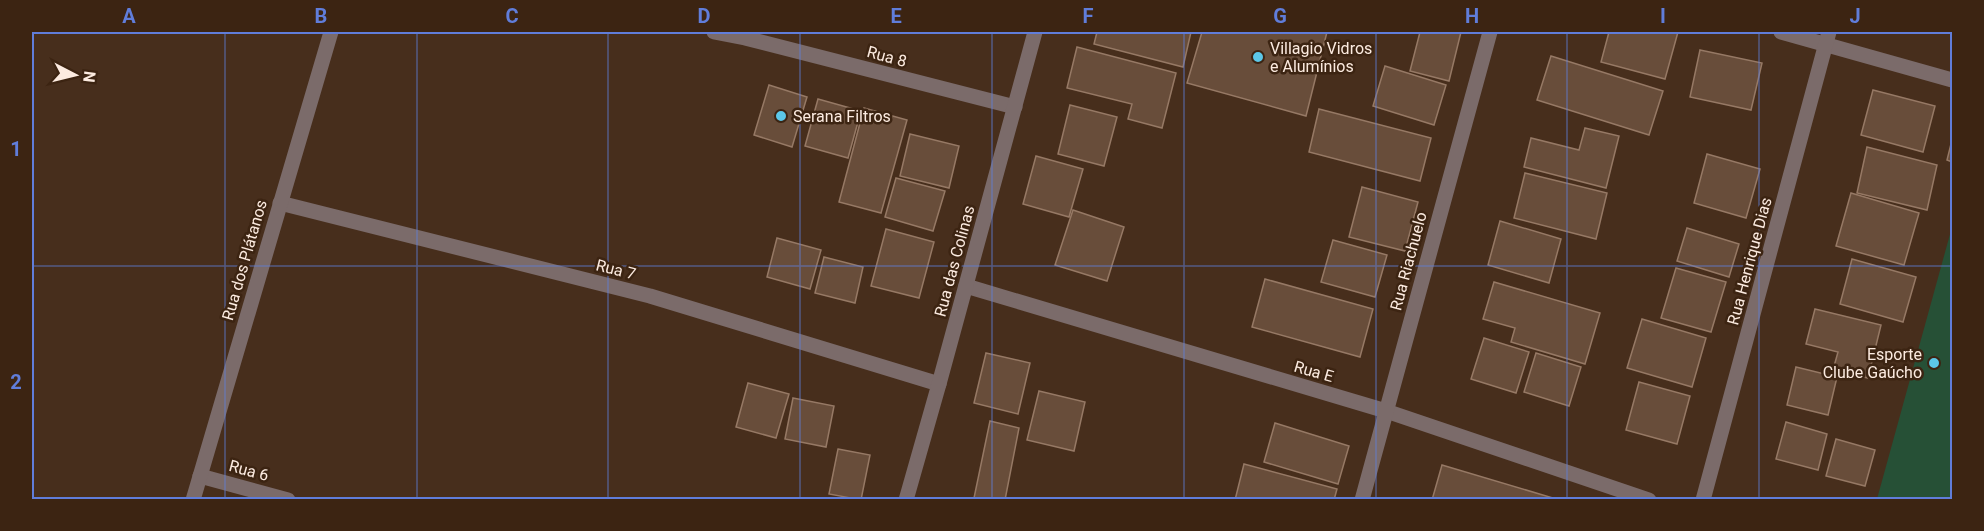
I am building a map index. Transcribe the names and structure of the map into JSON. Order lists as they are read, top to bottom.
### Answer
{
  "streets": {
    "street": [
      "Rua 8",
      "Rua dos Plátanos",
      "Rua das Colinas",
      "Rua Riachuelo",
      "Rua Henrique Dias",
      "Rua 7",
      "Rua E",
      "Rua 6"
    ]
  },
  "crossings": [
    ["Rua 8", "Rua das Colinas"],
    ["Rua dos Plátanos", "Rua 7"],
    ["Rua dos Plátanos", "Rua 6"],
    ["Rua das Colinas", "Rua 7"],
    ["Rua das Colinas", "Rua E"],
    ["Rua Riachuelo", "Rua E"]
  ],
  "places": ["Villagio Vidros e Alumínios", "Serana Filtros", "Esporte Clube Gaúcho"],
  "north": "right",
  "grid": {
    "columns": [
      "A",
      "B",
      "C",
      "D",
      "E",
      "F",
      "G",
      "H",
      "I",
      "J"
    ],
    "rows": ["1", "2"]
  }
}
